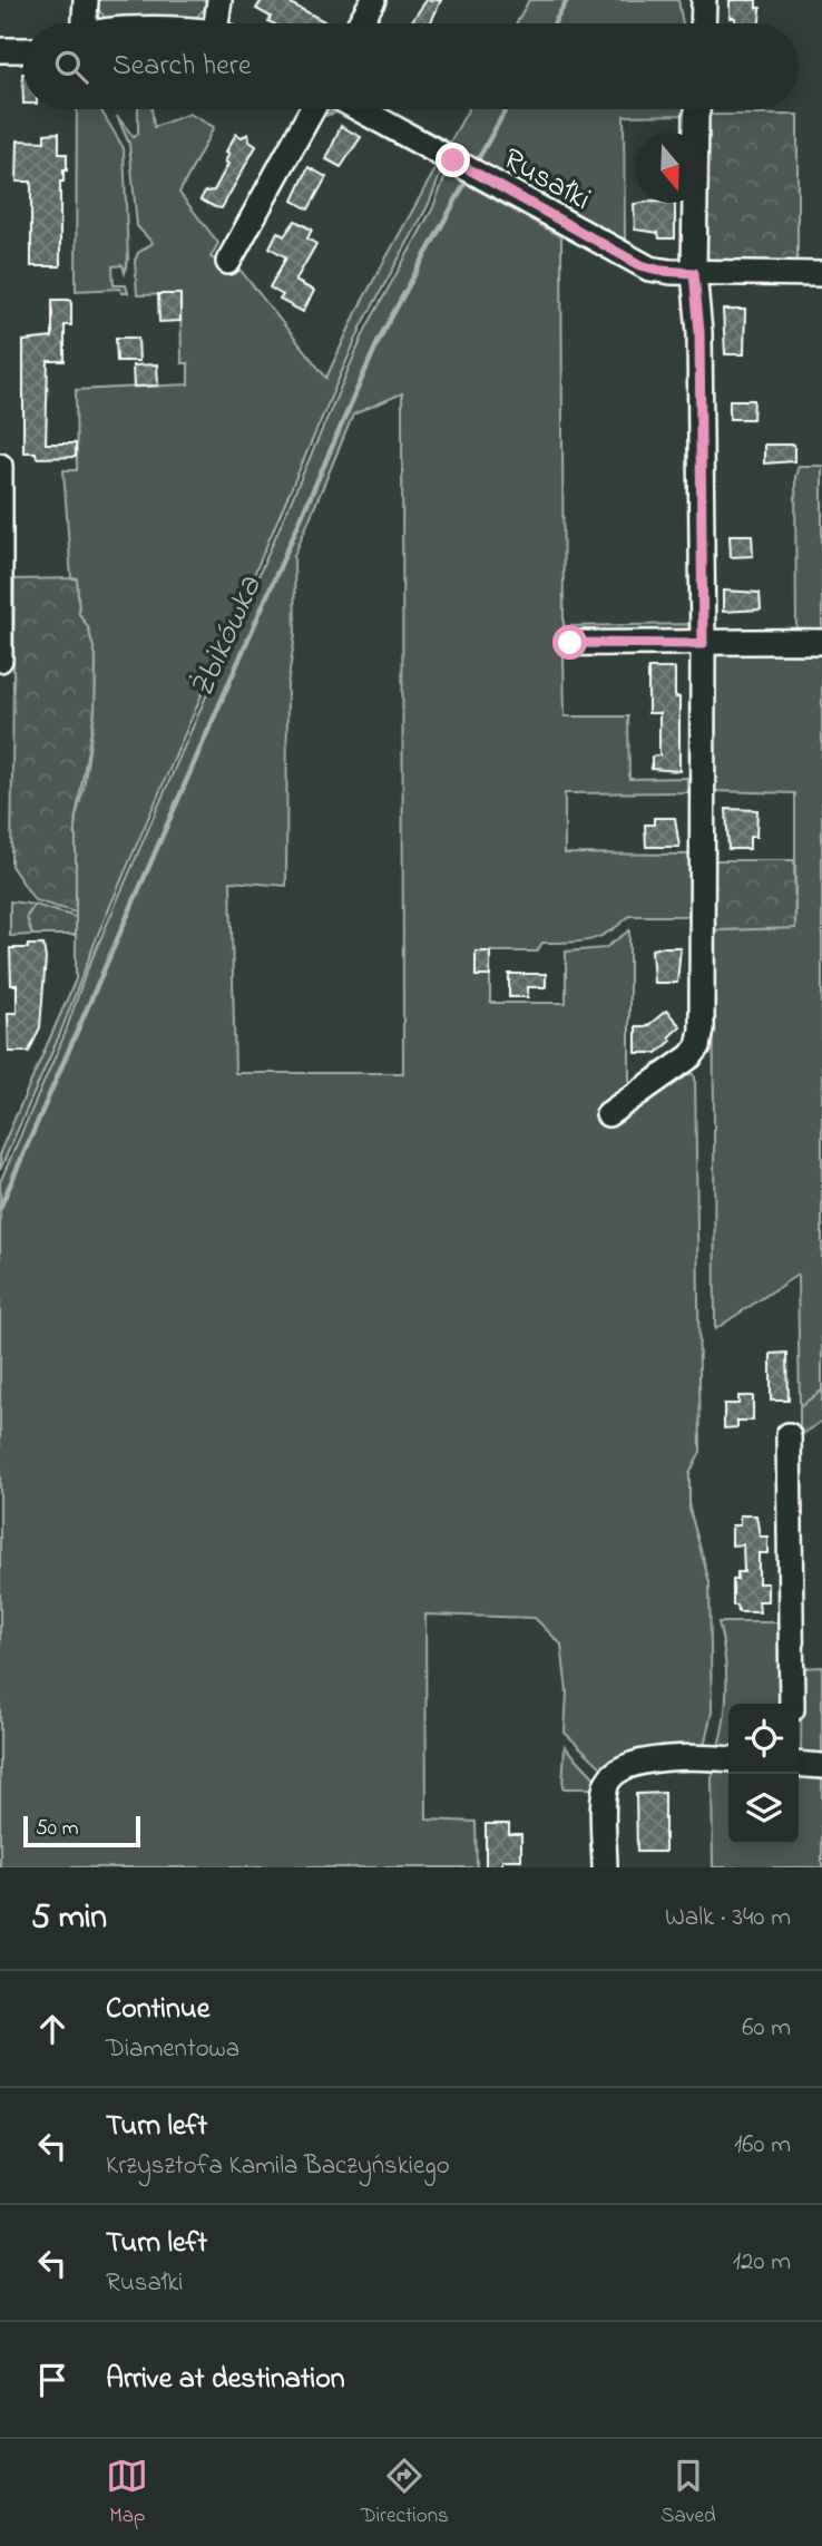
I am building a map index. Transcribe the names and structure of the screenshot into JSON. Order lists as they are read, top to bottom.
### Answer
{
  "streets": {
    "street": ["Rusałki"]
  },
  "water": ["Żbikówka"],
  "scale_bar": "50 m",
  "north": "bottom",
  "page": {
    "search": "Search here",
    "scale": "50 m",
    "heading": ["5 min", "Walk · 340 m"],
    "list": [
      ["Continue", "Diamentowa", "60 m"],
      ["Turn left", "Krzysztofa Kamila Baczyńskiego", "160 m"],
      ["Turn left", "Rusałki", "120 m"],
      "Arrive at destination"
    ],
    "nav": ["Map", "Directions", "Saved"]
  }
}
